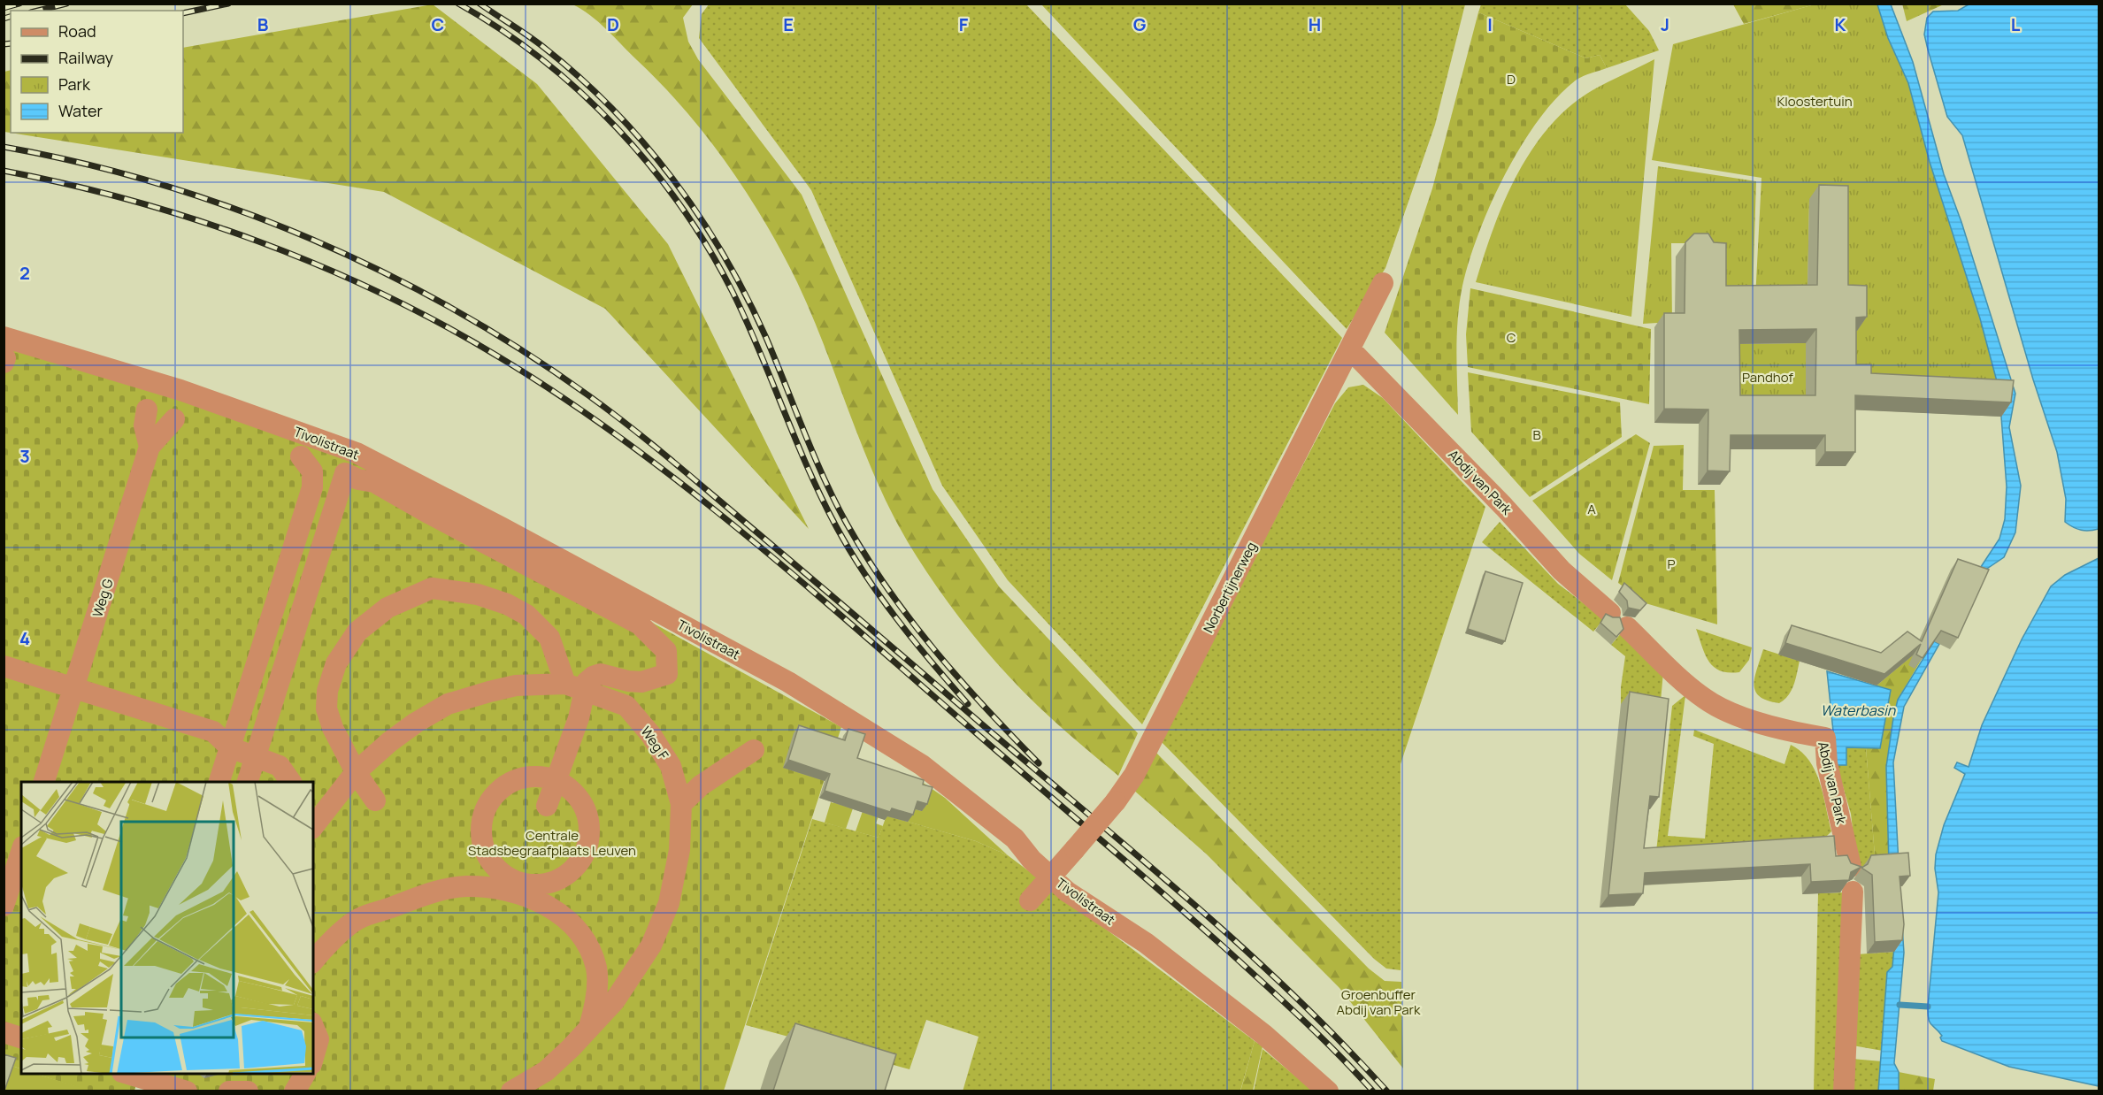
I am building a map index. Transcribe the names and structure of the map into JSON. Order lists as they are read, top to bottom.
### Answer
{
  "streets": {
    "street": [
      "Tivolistraat",
      "Abdij van Park",
      "Norbertijnerweg",
      "Weg G",
      "Weg F"
    ]
  },
  "crossings": [
    ["Tivolistraat", "Norbertijnerweg"],
    ["Abdij van Park", "Norbertijnerweg"]
  ],
  "water": ["Waterbasin"],
  "parks": [
    "D",
    "Kloostertuin",
    "C",
    "Pandhof",
    "B",
    "A",
    "P",
    "Centrale Stadsbegraafplaats Leuven",
    "Groenbuffer Abdij van Park"
  ],
  "legend": [
    "Road",
    "Railway",
    "Park",
    "Water"
  ],
  "grid": {
    "columns": [
      "B",
      "C",
      "D",
      "E",
      "F",
      "G",
      "H",
      "I",
      "J",
      "K",
      "L"
    ],
    "rows": ["2", "3", "4"]
  }
}
